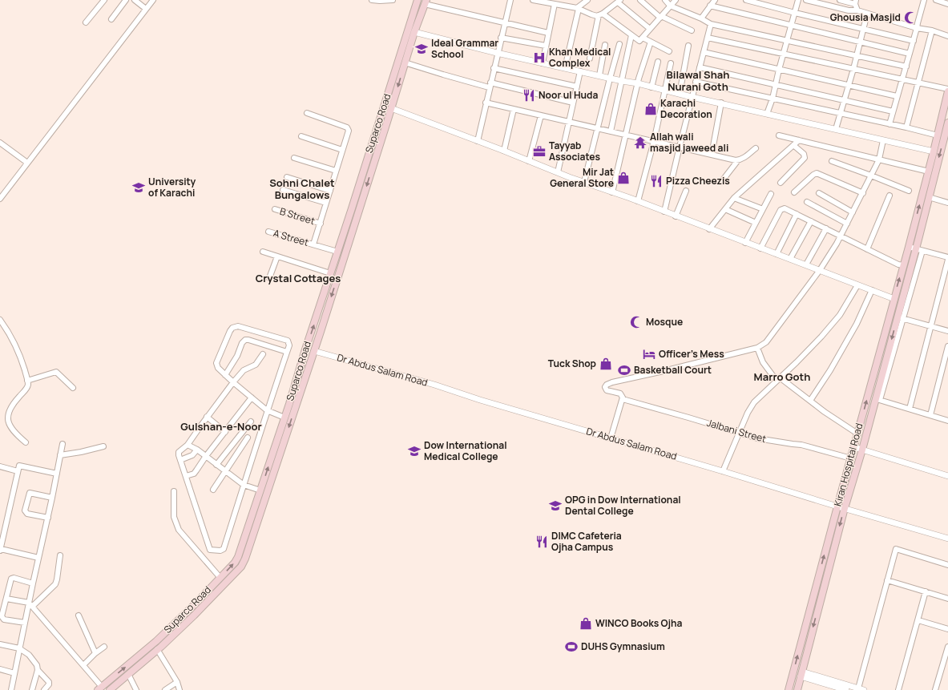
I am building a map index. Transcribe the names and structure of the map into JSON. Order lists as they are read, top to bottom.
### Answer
{
  "streets": {
    "main road": ["Suparco Road", "Kiran Hospital Road"],
    "street": [
      "B Street",
      "A Street",
      "Dr Abdus Salam Road",
      "Jalbani Street"
    ]
  },
  "crossings": [
    ["Suparco Road", "A Street"],
    ["Suparco Road", "Dr Abdus Salam Road"],
    ["Dr Abdus Salam Road", "Kiran Hospital Road"],
    ["Jalbani Street", "Kiran Hospital Road"]
  ],
  "districts": [
    "Bilawal Shah Nurani Goth",
    "Sohni Chalet Bungalows",
    "Crystal Cottages",
    "Marro Goth",
    "Gulshan-e-Noor"
  ],
  "places": {
    "mosque": ["Ghousia Masjid", "Mosque"],
    "school or university": [
      "Ideal Grammar School",
      "University of Karachi",
      "Dow International Medical College",
      "OPG in Dow International Dental College"
    ],
    "hospital": ["Khan Medical Complex"],
    "restaurant": ["Noor ul Huda", "Pizza Cheezis", "DIMC Cafeteria Ojha Campus"],
    "shop": [
      "Karachi Decoration",
      "Mir Jat General Store",
      "Tuck Shop",
      "WINCO Books Ojha"
    ],
    "temple": ["Allah wali masjid jaweed ali"],
    "office": ["Tayyab Associates"],
    "hotel": ["Officer's Mess"],
    "sports": ["Basketball Court", "DUHS Gymnasium"]
  }
}
